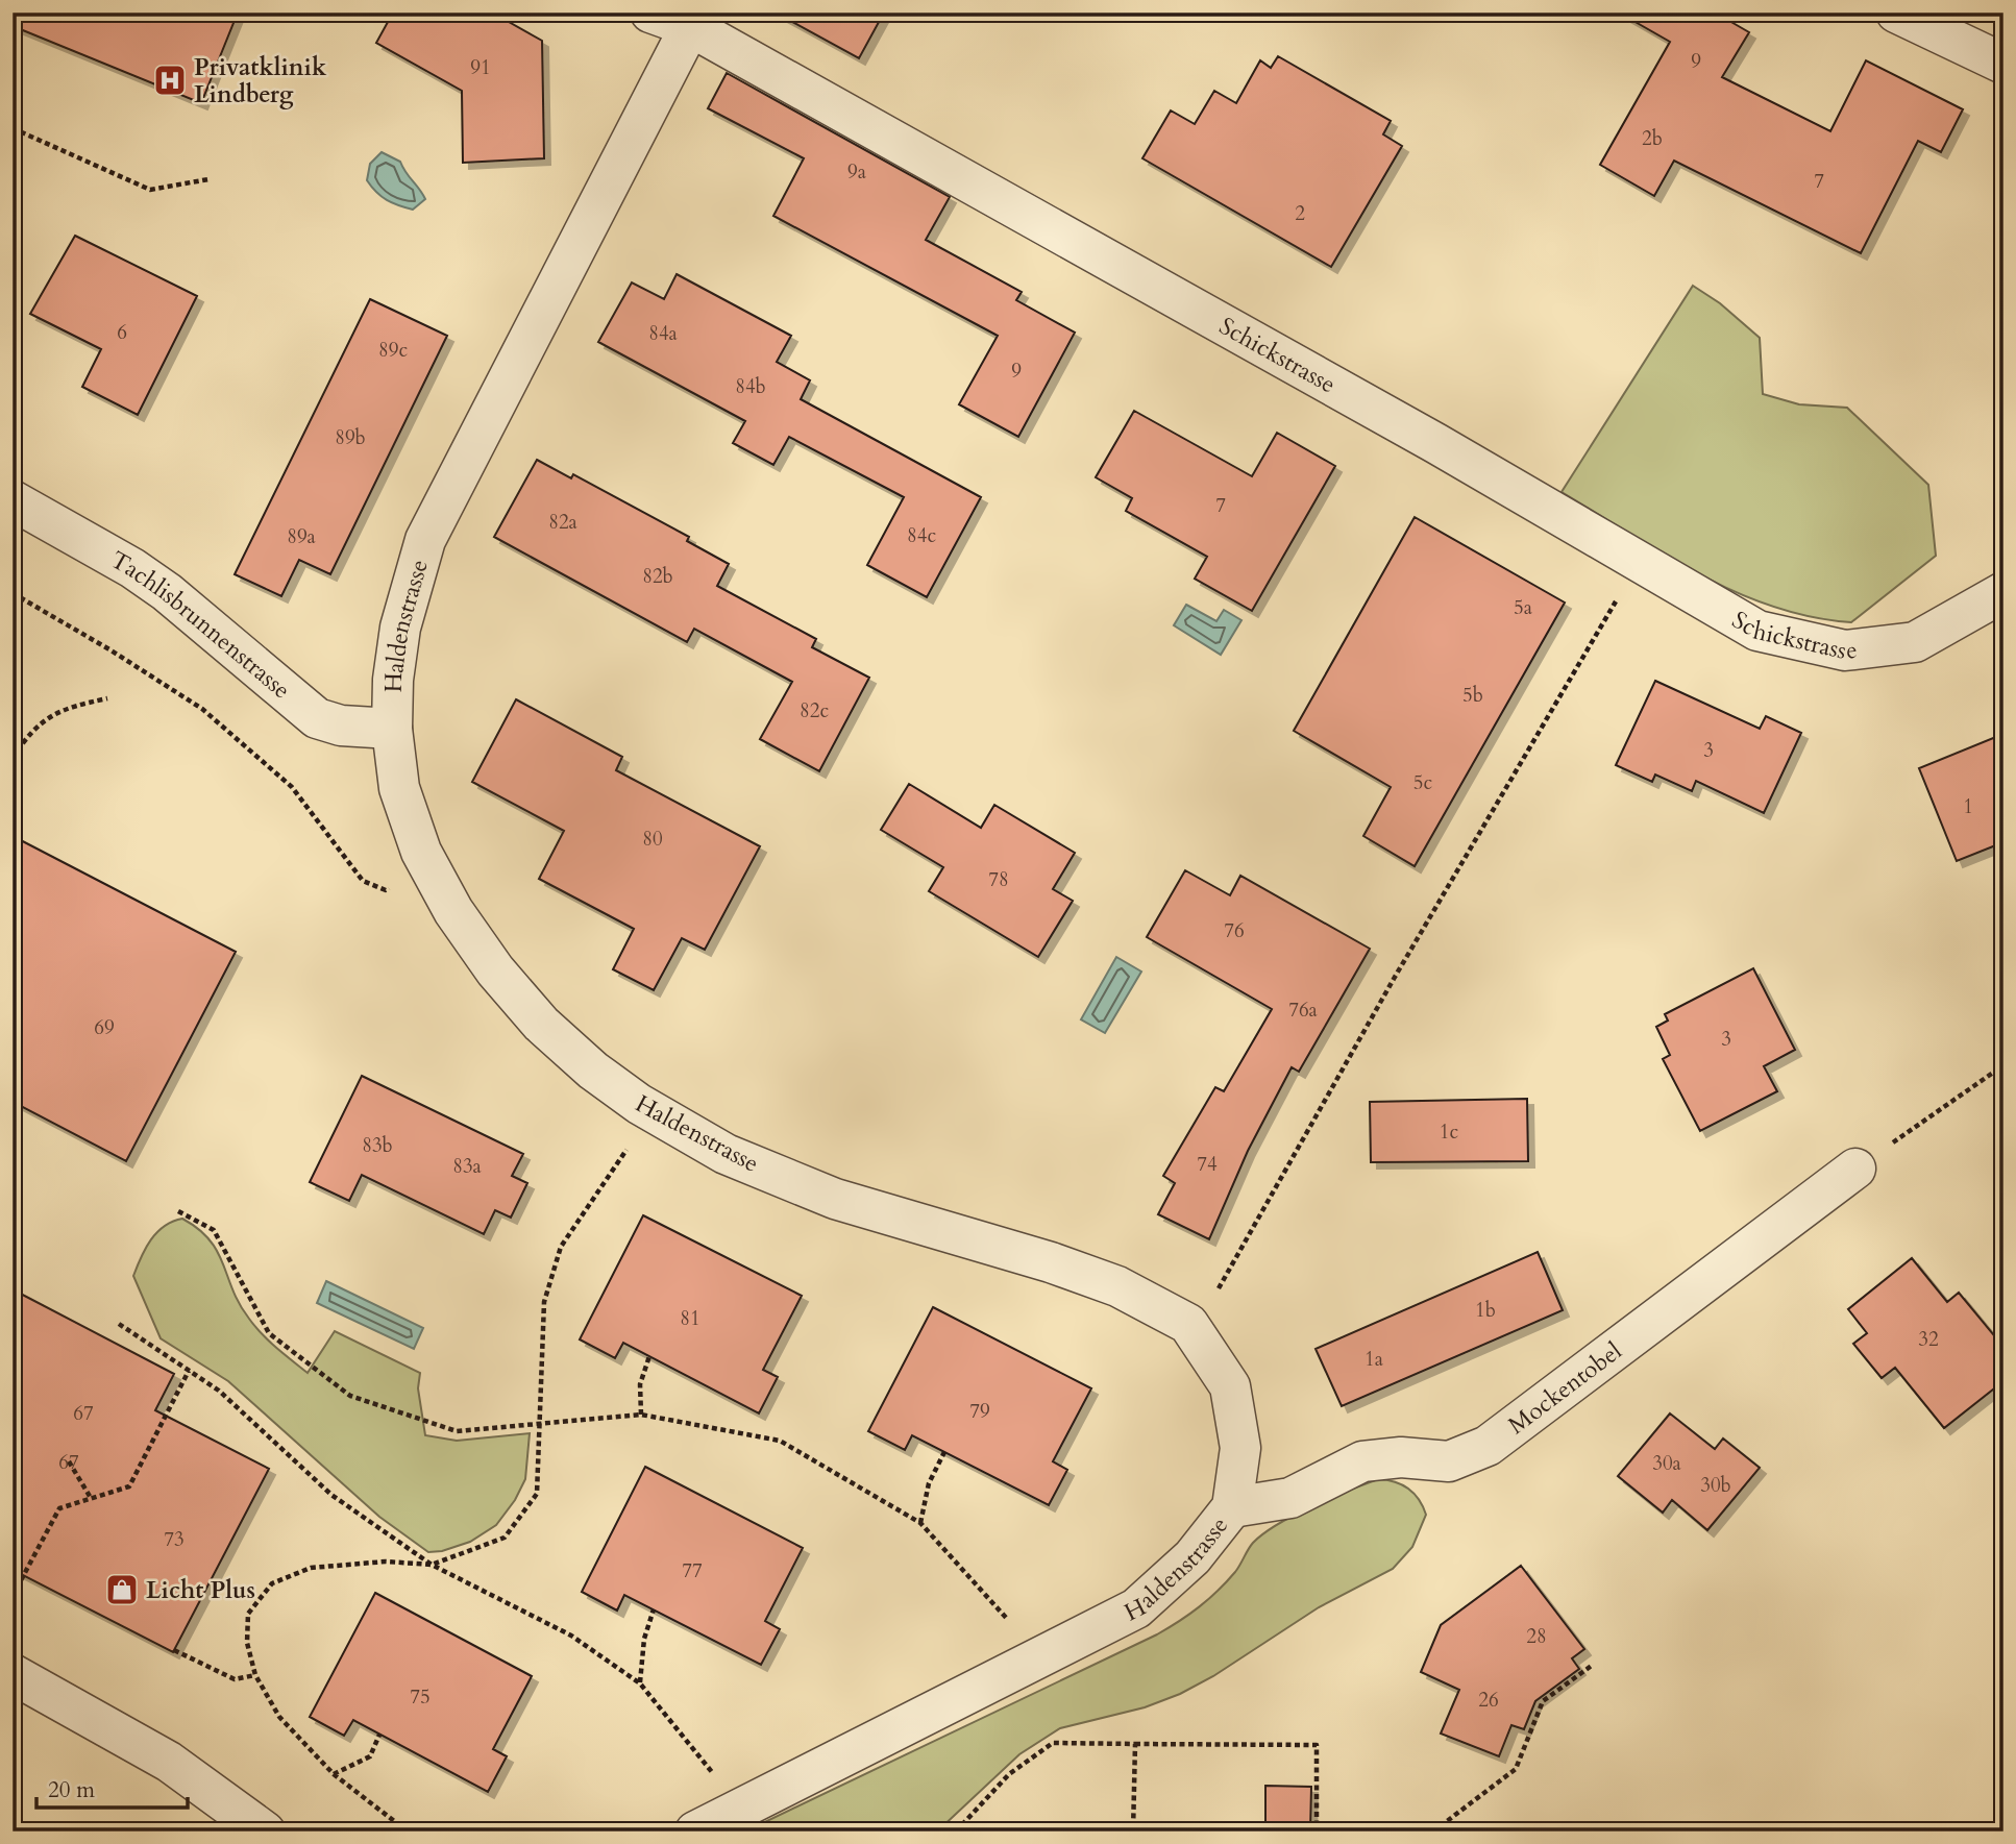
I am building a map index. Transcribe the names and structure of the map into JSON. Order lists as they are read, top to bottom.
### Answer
{
  "streets": {
    "street": [
      "Schickstrasse",
      "Tachlisbrunnenstrasse",
      "Haldenstrasse",
      "Mockentobel"
    ]
  },
  "crossings": [
    ["Schickstrasse", "Haldenstrasse"],
    ["Tachlisbrunnenstrasse", "Haldenstrasse"],
    ["Haldenstrasse", "Mockentobel"]
  ],
  "places": {
    "hospital": ["Privatklinik Lindberg"],
    "shop": ["Licht Plus"]
  },
  "house_numbers": [
    "9",
    "91",
    "2b",
    "9a",
    "7",
    "2",
    "6",
    "84a",
    "89c",
    "9",
    "84b",
    "89b",
    "7",
    "82a",
    "84c",
    "89a",
    "82b",
    "5a",
    "5b",
    "82c",
    "3",
    "5c",
    "1",
    "80",
    "78",
    "76",
    "76a",
    "69",
    "3",
    "1c",
    "83b",
    "74",
    "83a",
    "1b",
    "81",
    "32",
    "1a",
    "79",
    "67",
    "67",
    "30a",
    "30b",
    "73",
    "77",
    "28",
    "75",
    "26"
  ],
  "scale_bar": "20 m"
}
